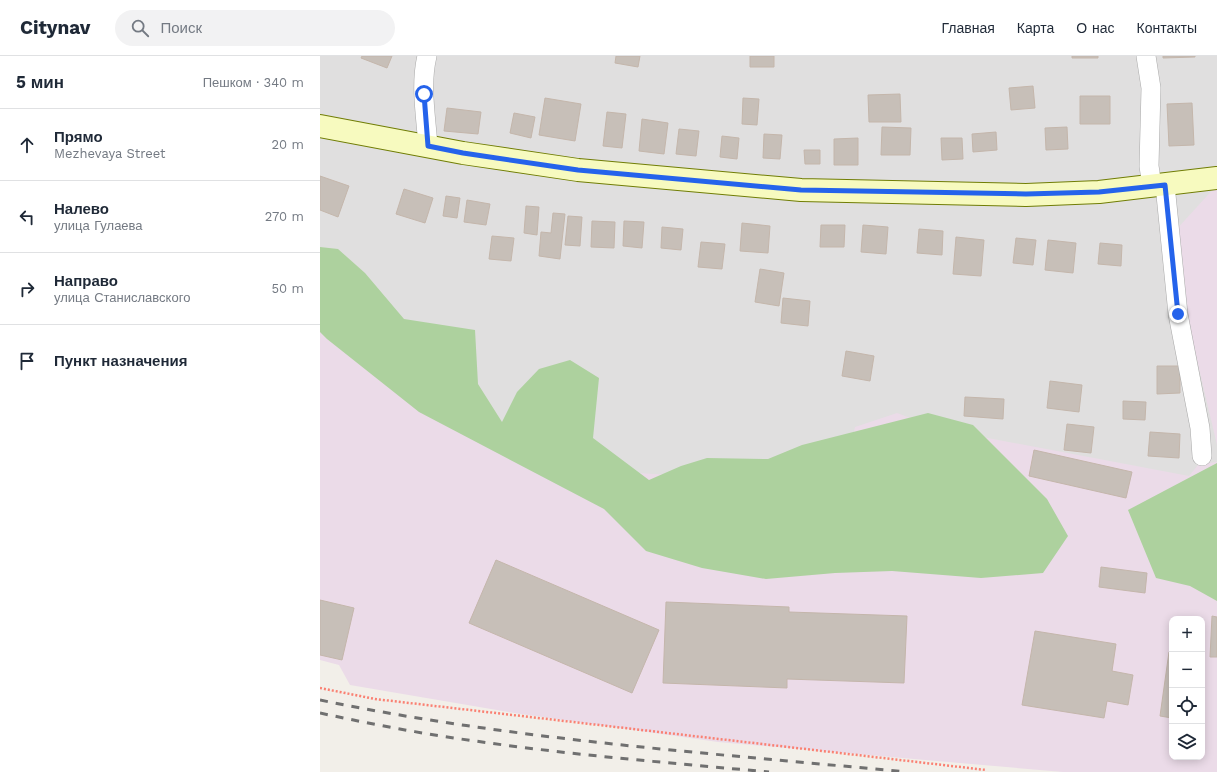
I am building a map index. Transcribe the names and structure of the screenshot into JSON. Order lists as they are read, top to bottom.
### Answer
{
  "page": {
    "header": "Citynav",
    "search": "Поиск",
    "nav": [
      "Главная",
      "Карта",
      "О нас",
      "Контакты"
    ],
    "heading": ["5 мин", "Пешком · 340 m"],
    "list": [
      ["Прямо", "Mezhevaya Street", "20 m"],
      ["Налево", "улица Гулаева", "270 m"],
      ["Направо", "улица Станиславского", "50 m"],
      "Пункт назначения"
    ],
    "map_buttons": ["+", "−"]
  }
}
